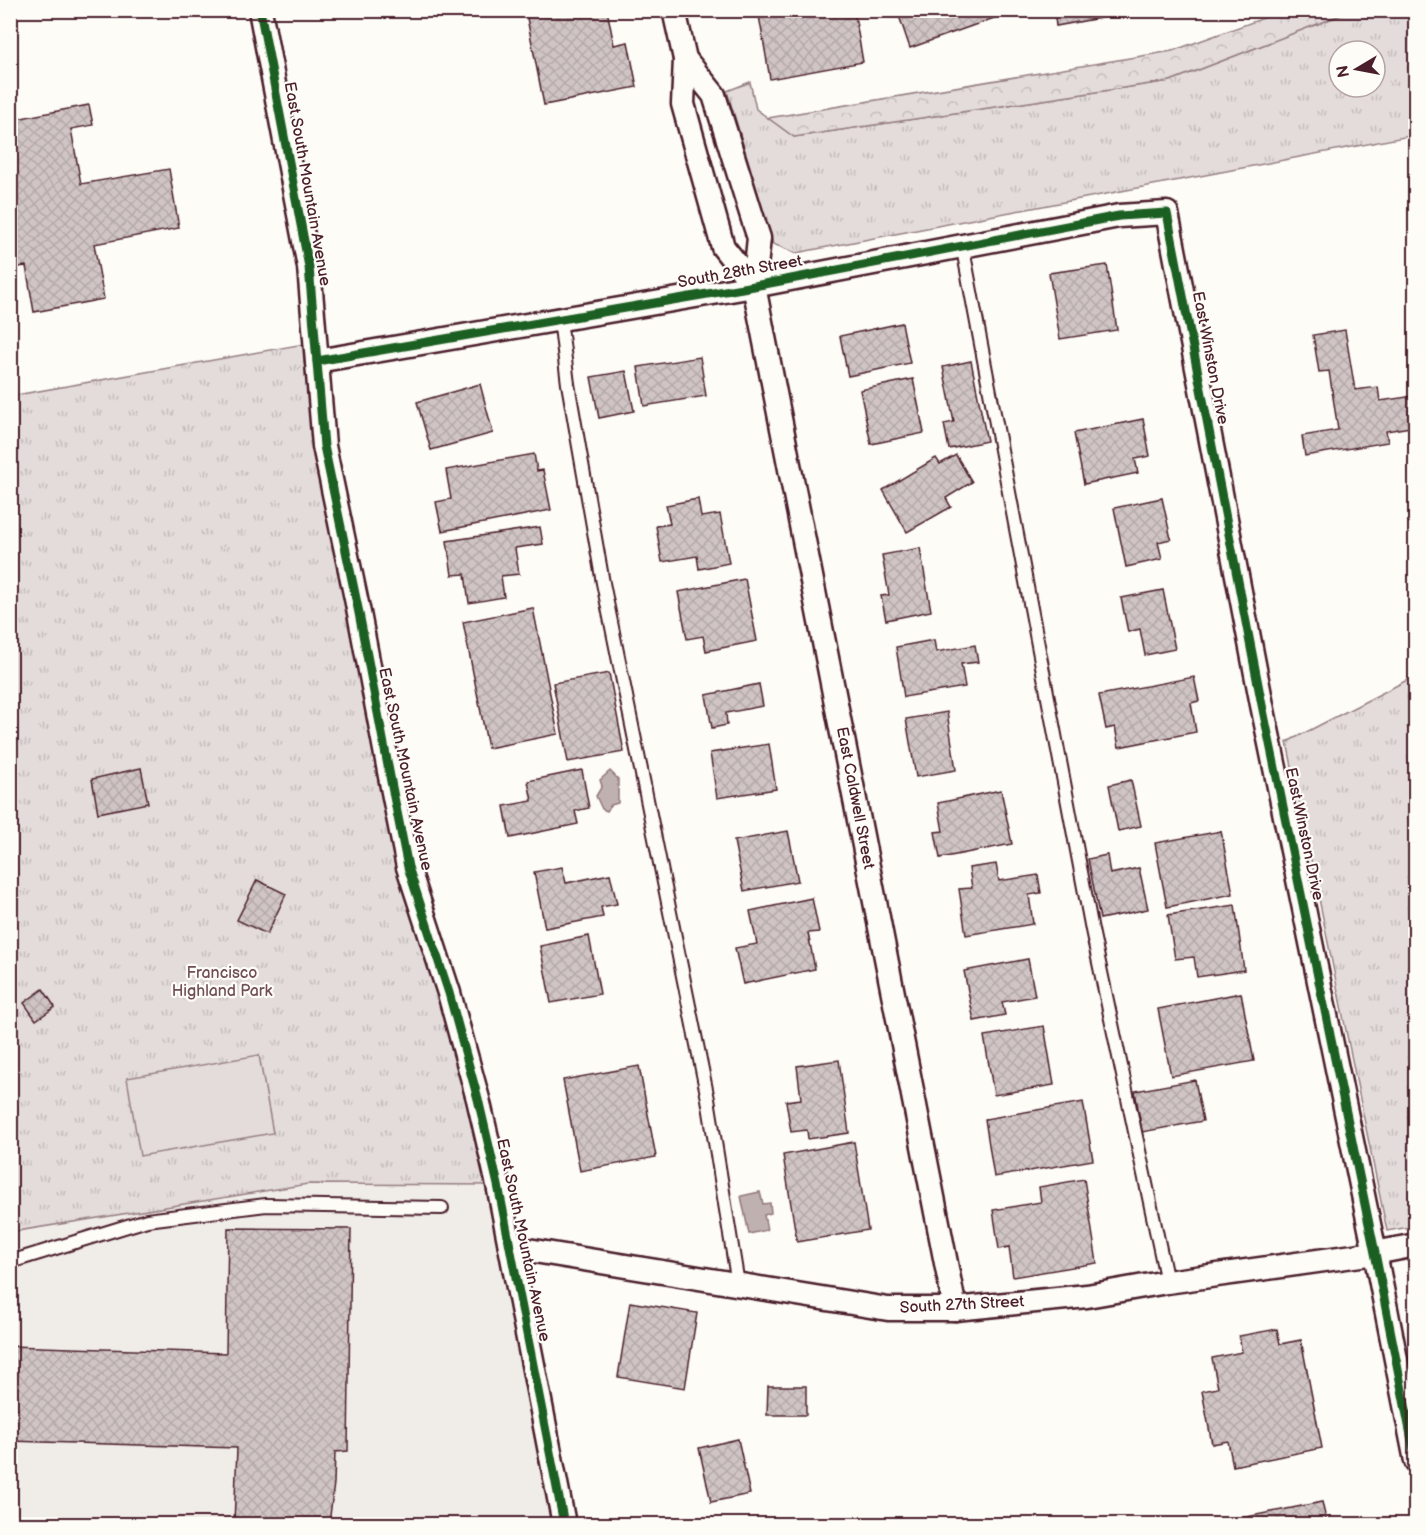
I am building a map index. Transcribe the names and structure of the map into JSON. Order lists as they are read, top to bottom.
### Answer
{
  "streets": {
    "street": [
      "East South Mountain Avenue",
      "South 28th Street",
      "East Winston Drive",
      "East Caldwell Street",
      "South 27th Street"
    ]
  },
  "crossings": [
    ["East South Mountain Avenue", "South 28th Street"],
    ["East South Mountain Avenue", "South 27th Street"],
    ["South 28th Street", "East Winston Drive"],
    ["South 28th Street", "East Caldwell Street"],
    ["East Winston Drive", "South 27th Street"],
    ["East Caldwell Street", "South 27th Street"]
  ],
  "parks": ["Francisco Highland Park"],
  "north": "left"
}
